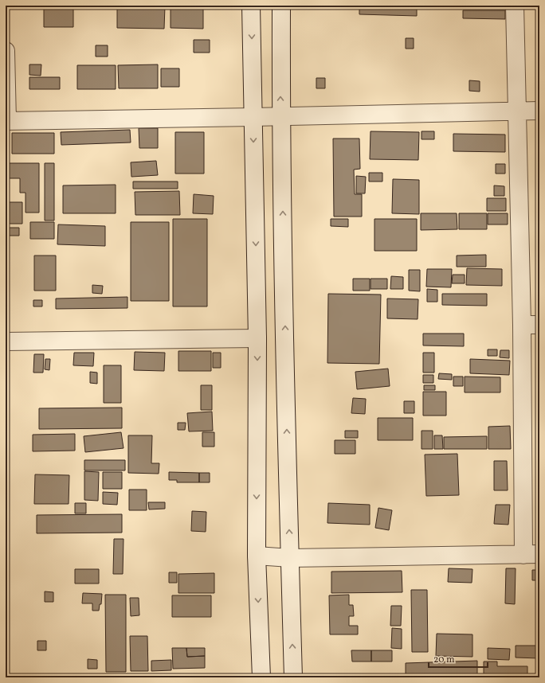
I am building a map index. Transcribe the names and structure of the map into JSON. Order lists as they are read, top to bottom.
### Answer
{
  "scale_bar": "20 m"
}
